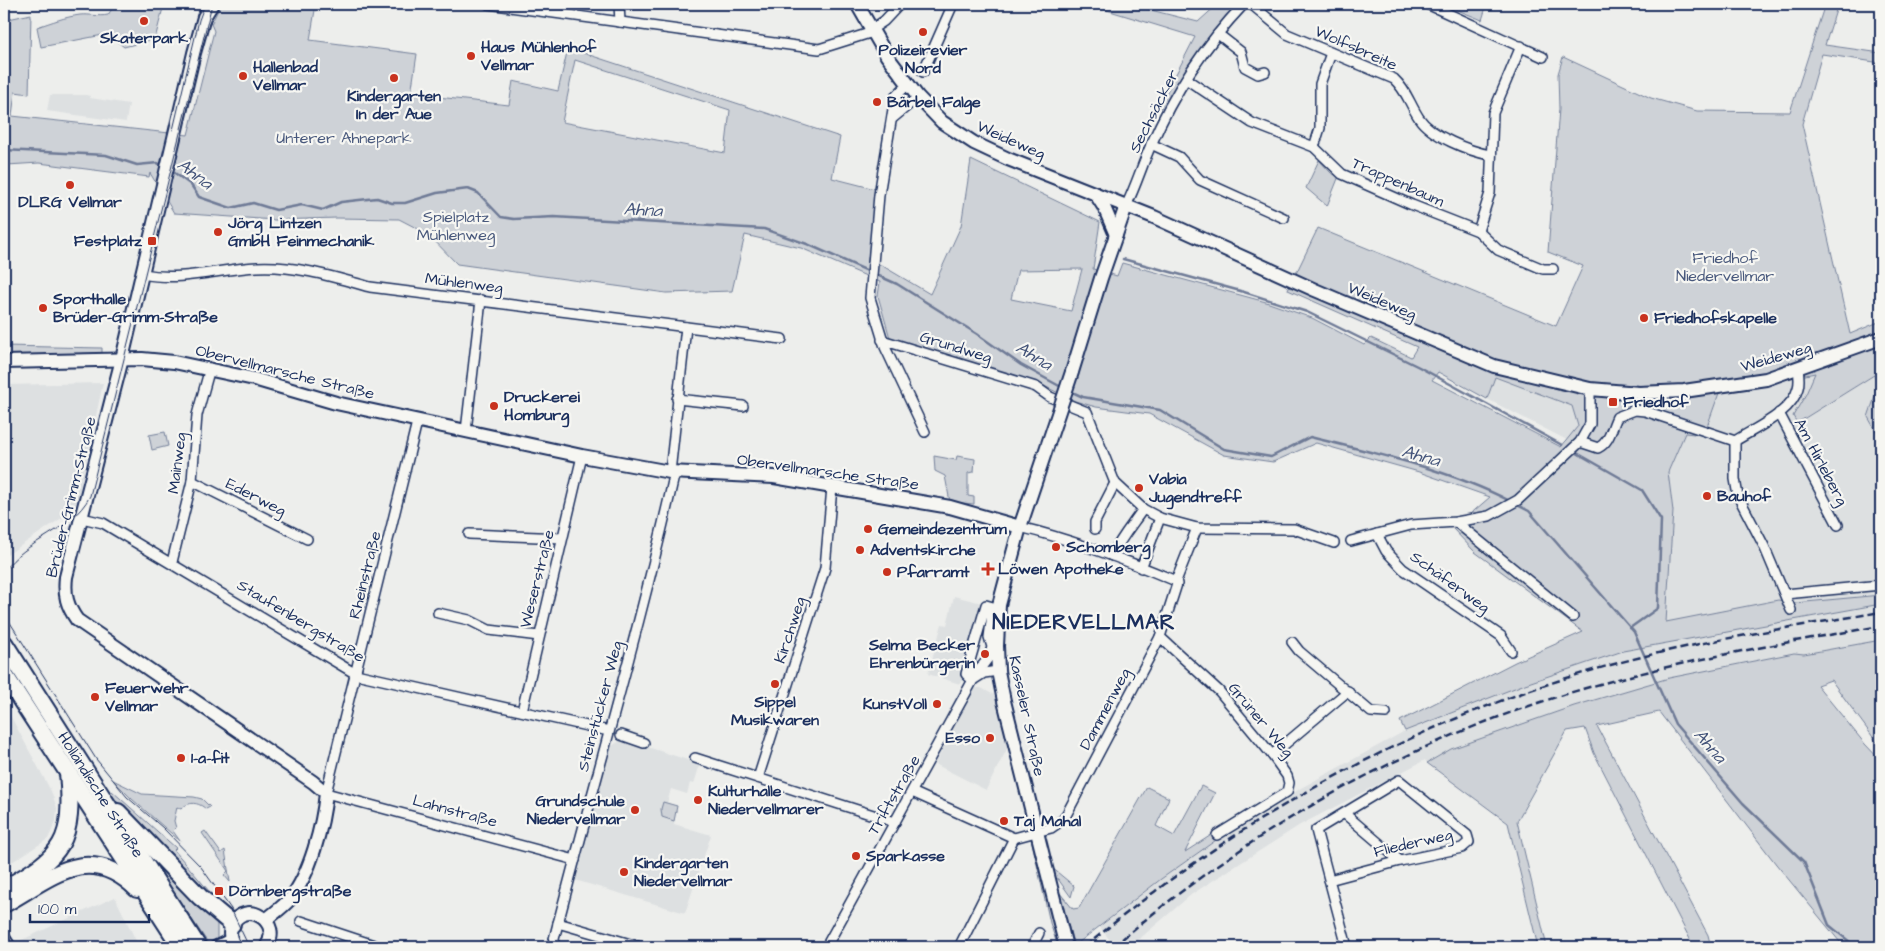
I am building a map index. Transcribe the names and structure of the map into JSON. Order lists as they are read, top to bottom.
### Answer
{
  "streets": {
    "highway": ["Holländische Straße"],
    "street": [
      "Wolfsbreite",
      "Sechsäcker",
      "Weideweg",
      "Trappenbaum",
      "Mühlenweg",
      "Grundweg",
      "Obervellmarsche Straße",
      "Am Hirleberg",
      "Mainweg",
      "Brüder-Grimm-Straße",
      "Ederweg",
      "Rheinstraße",
      "Weserstraße",
      "Schäferweg",
      "Staufenbergstraße",
      "Kirchweg",
      "Steinstücker Weg",
      "Dammenweg",
      "Kasseler Straße",
      "Grüner Weg",
      "Triftstraße",
      "Lahnstraße",
      "Fliederweg"
    ]
  },
  "crossings": [
    ["Sechsäcker", "Weideweg"],
    ["Sechsäcker", "Trappenbaum"],
    ["Sechsäcker", "Kasseler Straße"],
    ["Weideweg", "Kasseler Straße"],
    ["Mühlenweg", "Brüder-Grimm-Straße"],
    ["Mühlenweg", "Steinstücker Weg"],
    ["Obervellmarsche Straße", "Mainweg"],
    ["Obervellmarsche Straße", "Brüder-Grimm-Straße"],
    ["Obervellmarsche Straße", "Rheinstraße"],
    ["Obervellmarsche Straße", "Weserstraße"],
    ["Obervellmarsche Straße", "Kirchweg"],
    ["Obervellmarsche Straße", "Steinstücker Weg"],
    ["Obervellmarsche Straße", "Dammenweg"],
    ["Obervellmarsche Straße", "Kasseler Straße"],
    ["Mainweg", "Ederweg"],
    ["Mainweg", "Staufenbergstraße"],
    ["Brüder-Grimm-Straße", "Rheinstraße"],
    ["Brüder-Grimm-Straße", "Staufenbergstraße"],
    ["Brüder-Grimm-Straße", "Lahnstraße"],
    ["Rheinstraße", "Staufenbergstraße"],
    ["Rheinstraße", "Lahnstraße"],
    ["Weserstraße", "Staufenbergstraße"],
    ["Staufenbergstraße", "Steinstücker Weg"],
    ["Steinstücker Weg", "Lahnstraße"],
    ["Dammenweg", "Kasseler Straße"],
    ["Dammenweg", "Grüner Weg"],
    ["Kasseler Straße", "Triftstraße"]
  ],
  "districts": ["NIEDERVELLMAR"],
  "water": ["Ahna"],
  "parks": ["Unterer Ahnepark", "Spielplatz Mühlenweg", "Friedhof Niedervellmar"],
  "places": {
    "other": [
      "Skaterpark",
      "Polizeirevier Nord",
      "Haus Mühlenhof Vellmar",
      "Hallenbad Vellmar",
      "Kindergarten In der Aue",
      "Bärbel Falge",
      "DLRG Vellmar",
      "Jörg Lintzen GmbH Feinmechanik",
      "Sporthalle Brüder-Grimm-Straße",
      "Friedhofskapelle",
      "Druckerei Homburg",
      "Vabia Jugendtreff",
      "Bauhof",
      "Gemeindezentrum",
      "Schomberg",
      "Adventskirche",
      "Pfarramt",
      "Selma Becker Ehrenbürgerin",
      "Sippel Musikwaren",
      "Feuerwehr Vellmar",
      "KunstVoll",
      "Esso",
      "1-a-fit",
      "Kulturhalle Niedervellmarer",
      "Grundschule Niedervellmar",
      "Taj Mahal",
      "Sparkasse",
      "Kindergarten Niedervellmar"
    ],
    "transit": ["Festplatz", "Friedhof", "Dörnbergstraße"],
    "health": ["Löwen Apotheke"]
  },
  "scale_bar": "100 m"
}
